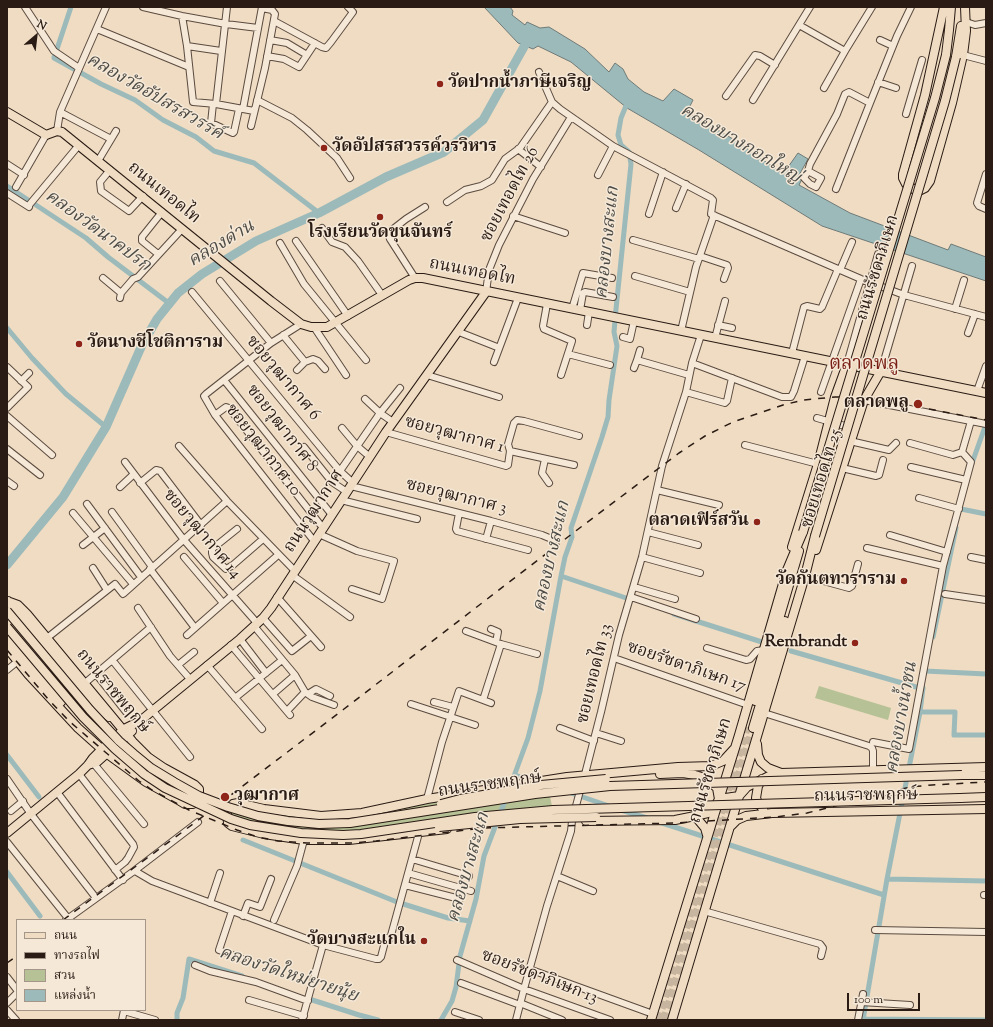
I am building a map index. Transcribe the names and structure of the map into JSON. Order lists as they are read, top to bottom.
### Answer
{
  "streets": {
    "main road": [
      "ถนนเทอดไท",
      "ถนนรัชดาภิเษก",
      "ซอยเทอดไท 25",
      "ถนนวุฒากาศ",
      "ถนนราชพฤกษ์"
    ],
    "street": [
      "ซอยเทอดไท 26",
      "ซอยวุฒากาศ 6",
      "ซอยวุฒากาศ 8",
      "ซอยวุฒากาศ 1",
      "ซอยวุฒากาศ 10",
      "ซอยวุฒากาศ 3",
      "ซอยวุฒากาศ 14",
      "ซอยรัชดาภิเษก 17",
      "ซอยเทอดไท 33",
      "ซอยรัชดาภิเษก 13"
    ]
  },
  "crossings": [
    ["ถนนเทอดไท", "ซอยเทอดไท 26"],
    ["ถนนเทอดไท", "ถนนรัชดาภิเษก"],
    ["ถนนเทอดไท", "ซอยเทอดไท 25"],
    ["ถนนเทอดไท", "ถนนวุฒากาศ"],
    ["ถนนเทอดไท", "ซอยเทอดไท 33"],
    ["ซอยเทอดไท 26", "ถนนวุฒากาศ"],
    ["ถนนรัชดาภิเษก", "ซอยเทอดไท 25"],
    ["ถนนรัชดาภิเษก", "ซอยรัชดาภิเษก 17"],
    ["ถนนรัชดาภิเษก", "ถนนราชพฤกษ์"],
    ["ซอยวุฒากาศ 6", "ซอยวุฒากาศ 3"],
    ["ซอยวุฒากาศ 6", "ถนนวุฒากาศ"],
    ["ซอยวุฒากาศ 8", "ซอยวุฒากาศ 10"],
    ["ซอยวุฒากาศ 8", "ถนนวุฒากาศ"],
    ["ซอยวุฒากาศ 1", "ถนนวุฒากาศ"],
    ["ซอยวุฒากาศ 10", "ถนนวุฒากาศ"],
    ["ซอยวุฒากาศ 3", "ถนนวุฒากาศ"],
    ["ถนนวุฒากาศ", "ซอยวุฒากาศ 14"],
    ["ถนนวุฒากาศ", "ถนนราชพฤกษ์"],
    ["ซอยรัชดาภิเษก 17", "ซอยเทอดไท 33"],
    ["ซอยเทอดไท 33", "ถนนราชพฤกษ์"],
    ["ซอยเทอดไท 33", "ซอยรัชดาภิเษก 13"]
  ],
  "districts": ["ตลาดพลู"],
  "water": [
    "คลองวัดอัปสรสวรรค์",
    "คลองบางกอกใหญ่",
    "คลองวัดนาคปรก",
    "คลองบางสะแก",
    "คลองด่าน",
    "คลองบางน้ำชน",
    "คลองวัดใหม่ยายนุ้ย"
  ],
  "places": [
    "วัดปากน้ำภาษีเจริญ",
    "วัดอัปสรสวรรค์วรวิหาร",
    "โรงเรียนวัดขุนจันทร์",
    "วัดนางชีโชติการาม",
    "ตลาดพลู",
    "ตลาดเฟิร์สวัน",
    "วัดกันตทาราราม",
    "Rembrandt",
    "วุฒากาศ",
    "วัดบางสะแกใน"
  ],
  "legend": [
    "ถนน",
    "ทางรถไฟ",
    "สวน",
    "แหล่งน้ำ"
  ],
  "scale_bar": "100 m",
  "north": "top right"
}
